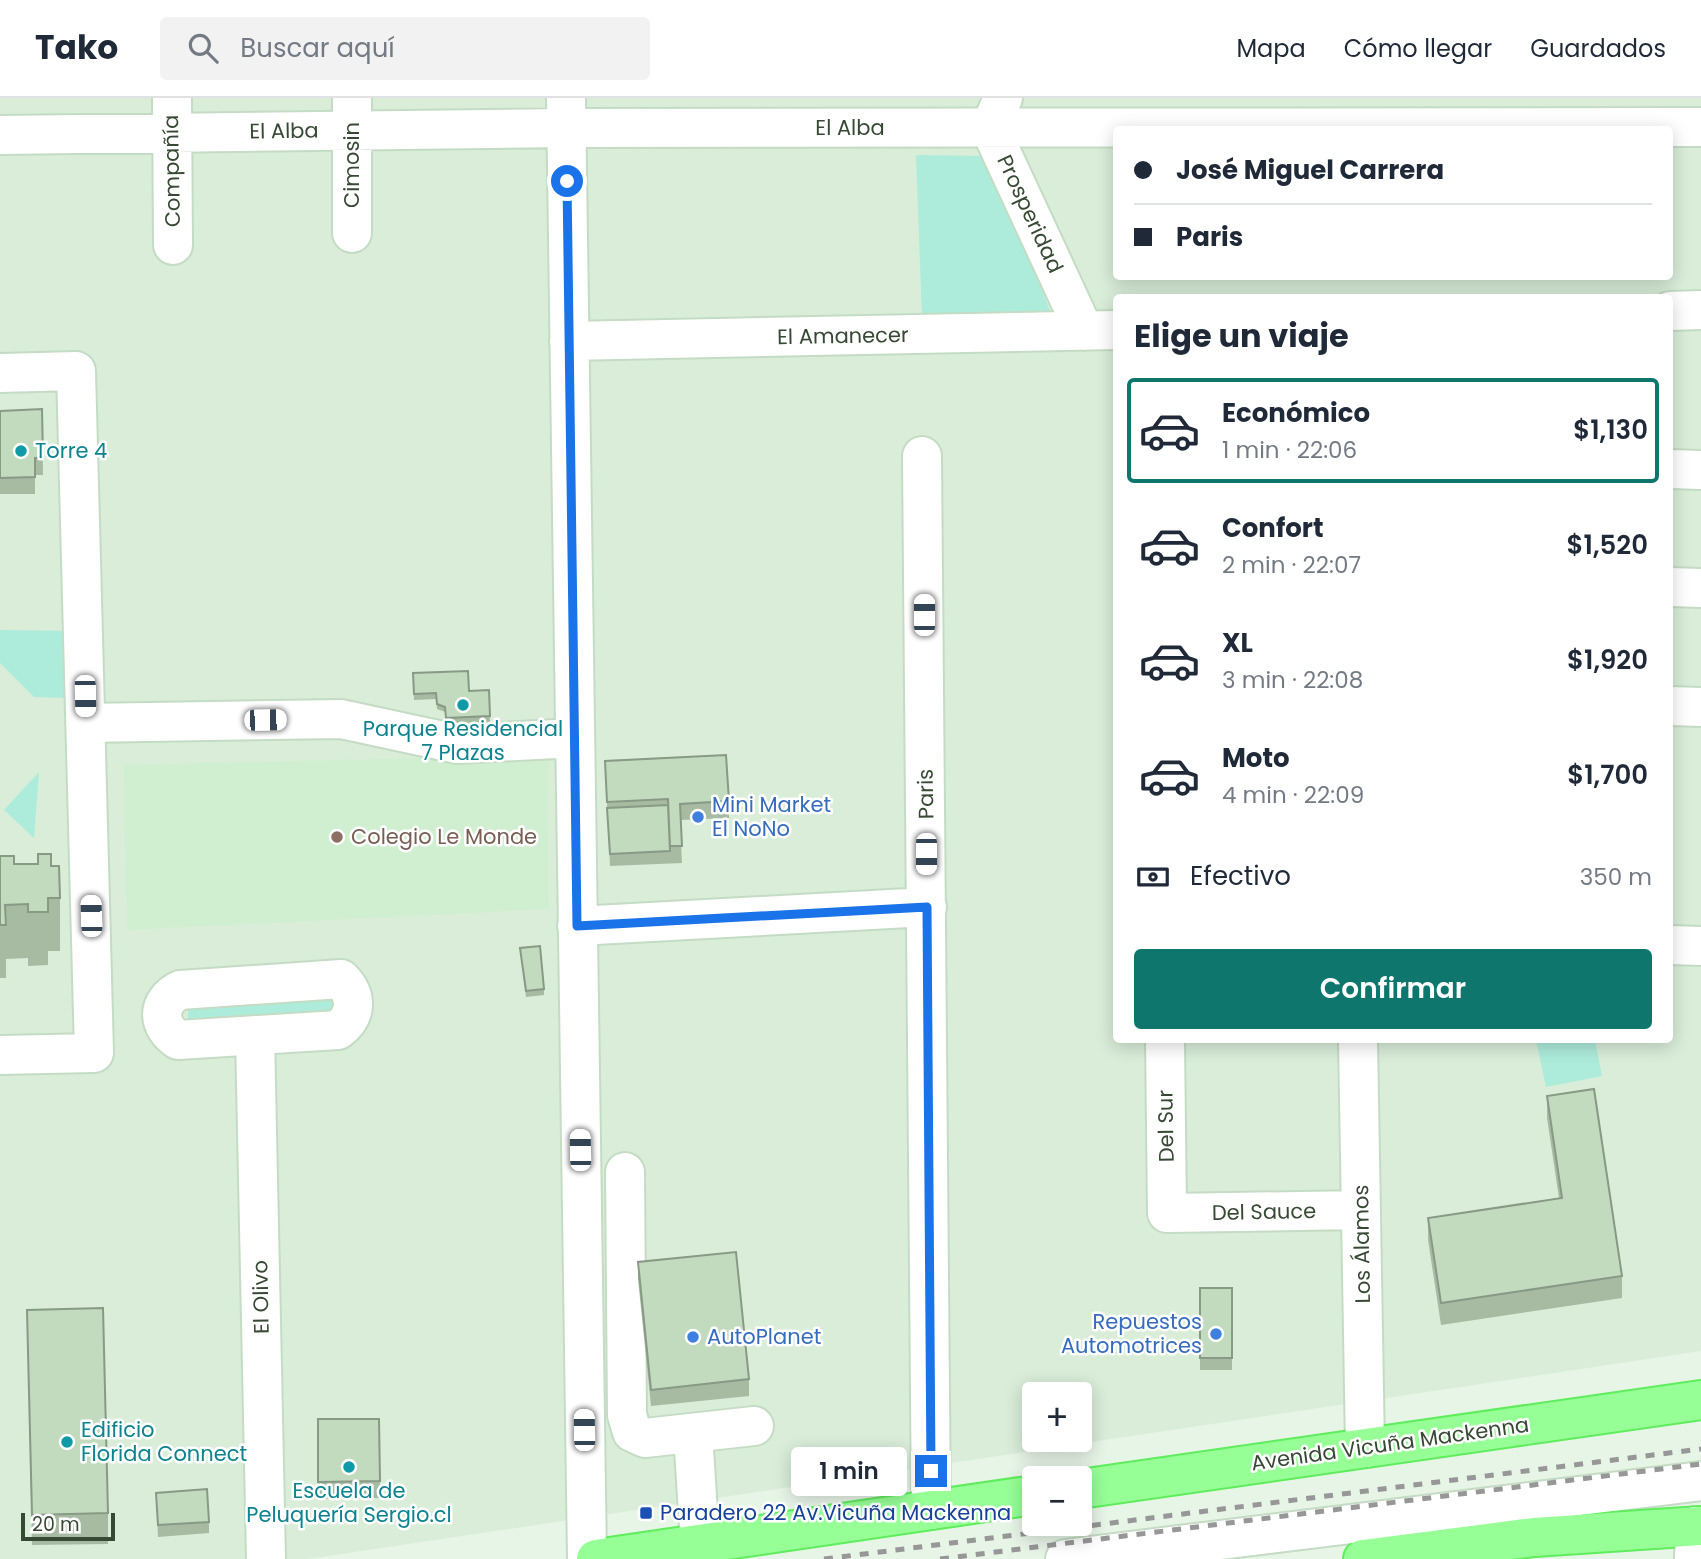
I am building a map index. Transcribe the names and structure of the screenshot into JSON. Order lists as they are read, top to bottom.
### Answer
{
  "streets": {
    "main road": ["Avenida Vicuña Mackenna"],
    "street": [
      "El Alba",
      "Cimosin",
      "Compañía",
      "Prosperidad",
      "El Amanecer",
      "Paris",
      "Del Sur",
      "Del Sauce",
      "Los Álamos",
      "El Olivo"
    ]
  },
  "crossings": [
    ["El Alba", "Cimosin"],
    ["El Alba", "Compañía"],
    ["El Alba", "Prosperidad"],
    ["Prosperidad", "El Amanecer"],
    ["Del Sur", "Del Sauce"],
    ["Del Sauce", "Los Álamos"],
    ["Los Álamos", "Avenida Vicuña Mackenna"]
  ],
  "places": {
    "other": [
      "Torre 4",
      "Parque Residencial 7 Plazas",
      "Mini Market El NoNo",
      "Colegio Le Monde",
      "Repuestos Automotrices",
      "AutoPlanet",
      "Edificio Florida Connect",
      "Escuela de Peluquería Sergio.cl"
    ],
    "transit": ["Paradero 22 Av.Vicuña Mackenna"]
  },
  "scale_bar": "20 m",
  "page": {
    "header": "Tako",
    "search": "Buscar aquí",
    "nav": ["Mapa", "Cómo llegar", "Guardados"],
    "banner": ["José Miguel Carrera", "Paris"],
    "heading": "Elige un viaje",
    "list": [
      {
        "name": "Económico",
        "note": "1 min · 22:06",
        "value": "$1,130"
      },
      {
        "name": "Confort",
        "note": "2 min · 22:07",
        "value": "$1,520"
      },
      {
        "name": "XL",
        "note": "3 min · 22:08",
        "value": "$1,920"
      },
      {
        "name": "Moto",
        "note": "4 min · 22:09",
        "value": "$1,700"
      }
    ],
    "pay": ["Efectivo", "350 m"],
    "buttons": "Confirmar",
    "map_buttons": ["+", "−"],
    "bubble": "1 min",
    "scale": "20 m"
  }
}
